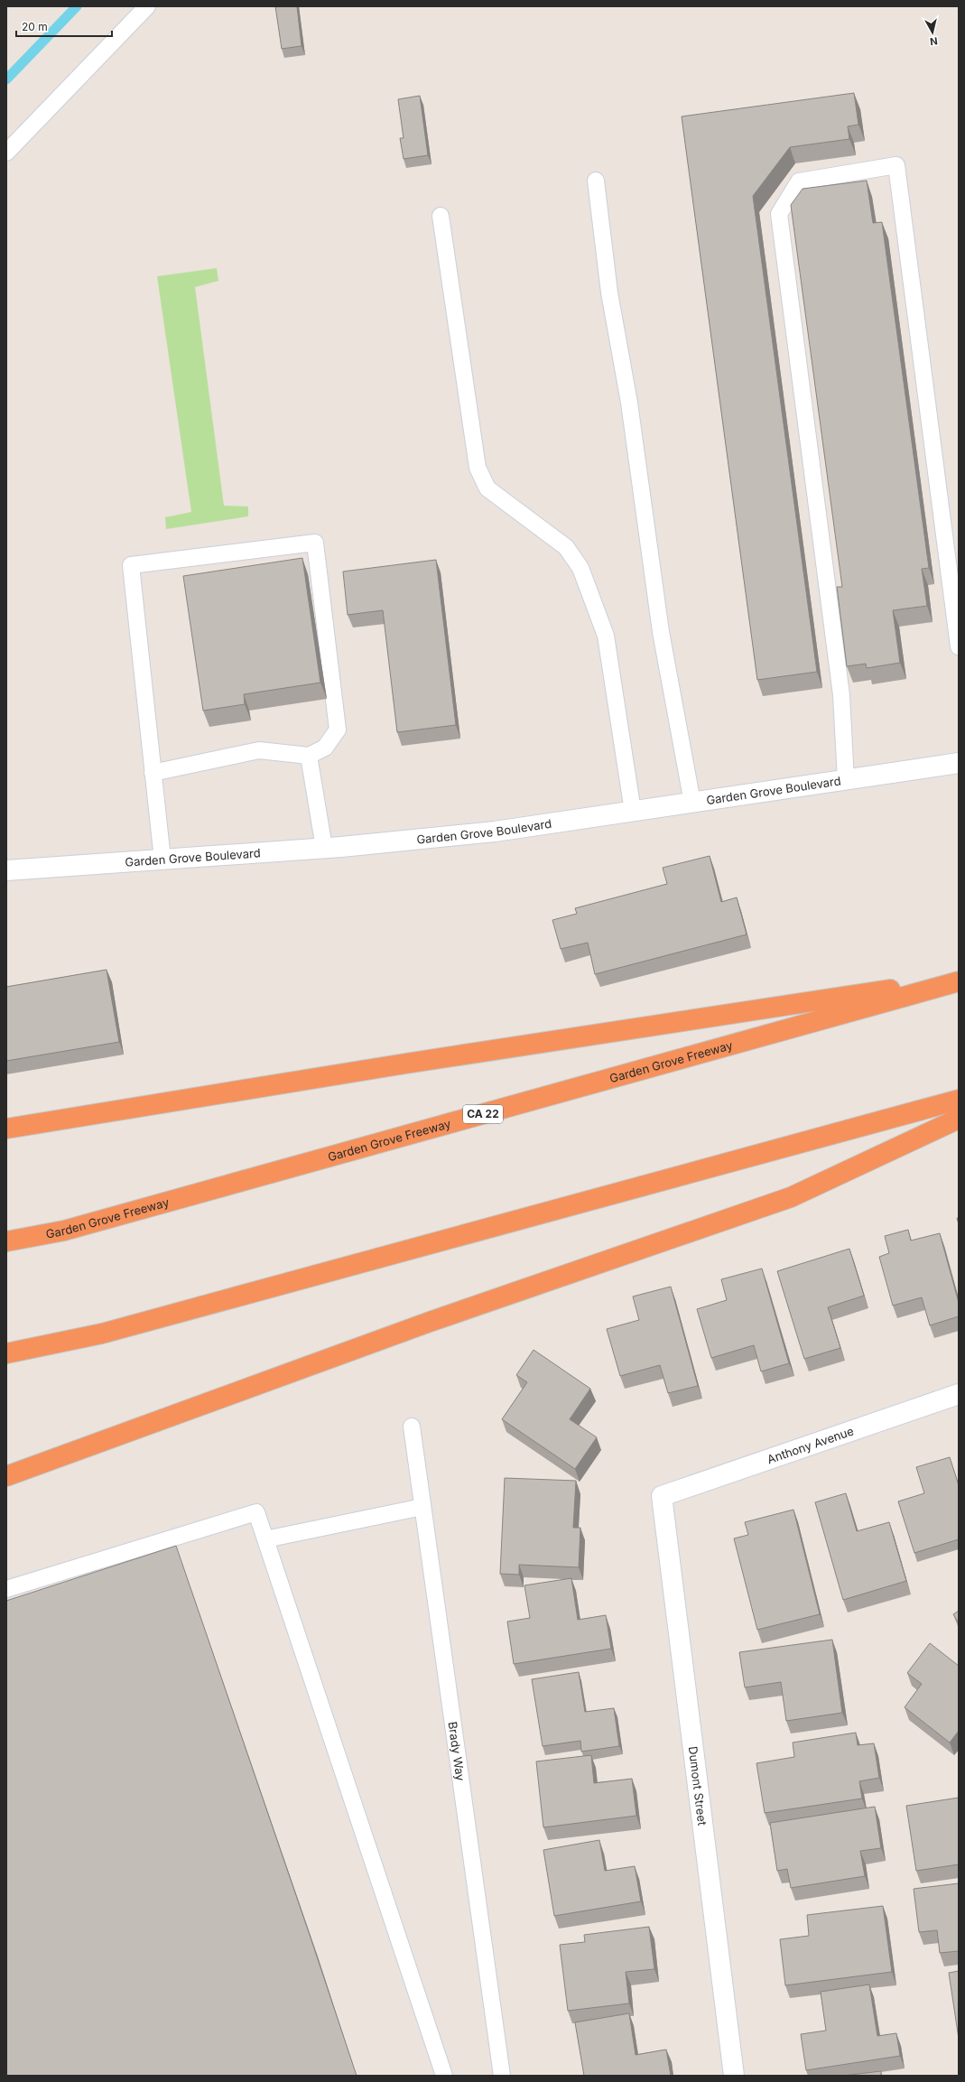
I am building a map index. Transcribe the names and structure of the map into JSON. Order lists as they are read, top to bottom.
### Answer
{
  "streets": {
    "highway": ["Garden Grove Freeway", "CA 22"],
    "main road": ["Garden Grove Boulevard", "Anthony Avenue", "Dumont Street"],
    "lane": ["Brady Way"]
  },
  "crossings": [
    ["Anthony Avenue", "Dumont Street"]
  ],
  "scale_bar": "20 m",
  "north": "bottom"
}
